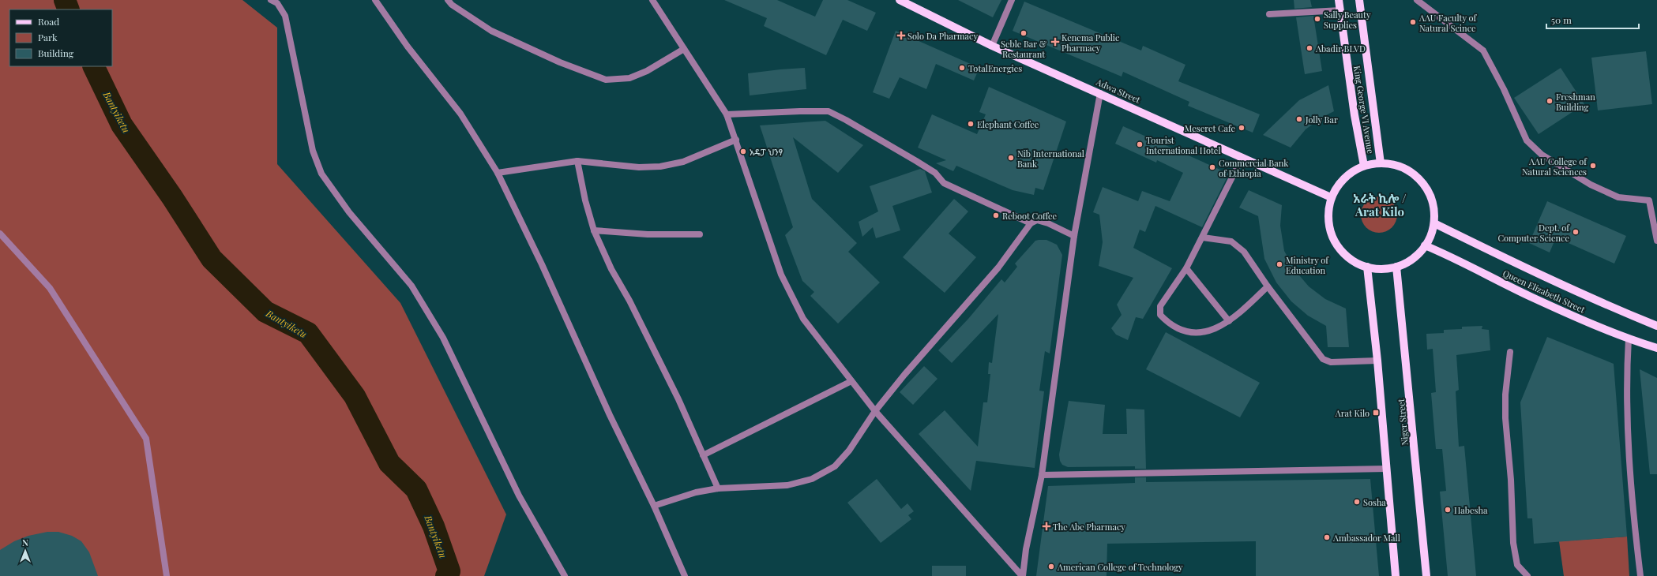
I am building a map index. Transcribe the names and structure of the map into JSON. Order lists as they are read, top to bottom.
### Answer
{
  "streets": {
    "main road": [
      "Adwa Street",
      "King George VI Avenue",
      "Queen Elizabeth Street",
      "Niger Street"
    ]
  },
  "crossings": [
    ["Adwa Street", "King George VI Avenue"],
    ["Adwa Street", "Queen Elizabeth Street"],
    ["Adwa Street", "Niger Street"],
    ["King George VI Avenue", "Queen Elizabeth Street"],
    ["King George VI Avenue", "Niger Street"],
    ["Queen Elizabeth Street", "Niger Street"]
  ],
  "districts": ["አራት ኪሎ / Arat Kilo"],
  "water": ["Bantyiketu"],
  "places": {
    "other": [
      "Sally Beauty Supplies",
      "AAU Faculty of Natural Scince",
      "Seble Bar & Restaurant",
      "Abadir BLVD",
      "TotalEnergies",
      "Freshman Building",
      "Jolly Bar",
      "Elephant Coffee",
      "Meseret Cafe",
      "Tourist International Hotel",
      "አዴፓ ህንፃ",
      "Nib International Bank",
      "AAU College of Natural Sciences",
      "Commercial Bank of Ethiopia",
      "Reboot Coffee",
      "Dept. of Computer Science",
      "Ministry of Education",
      "Sosha",
      "Habesha",
      "Ambassador Mall",
      "American College of Technology"
    ],
    "health": ["Solo Da Pharmacy", "Kenema Public Pharmacy", "The Abe Pharmacy"],
    "transit": ["Arat Kilo"]
  },
  "legend": ["Road", "Park", "Building"],
  "scale_bar": "50 m",
  "north": "top"
}
